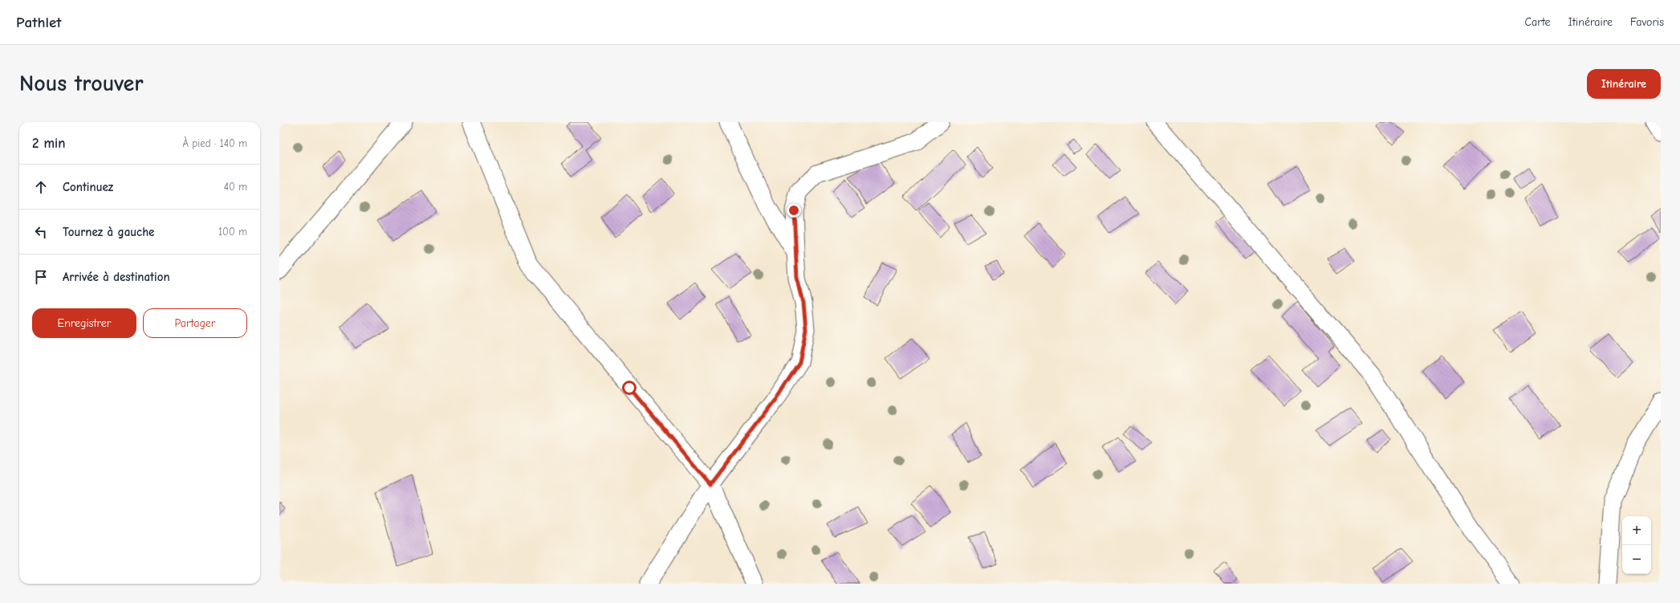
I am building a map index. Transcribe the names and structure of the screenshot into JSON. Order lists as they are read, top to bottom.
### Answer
{
  "page": {
    "header": "Pathlet",
    "nav": ["Carte", "Itinéraire", "Favoris"],
    "buttons": [
      "Itinéraire",
      ["Enregistrer", "Partager"]
    ],
    "title": "Nous trouver",
    "heading": ["2 min", "À pied · 140 m"],
    "list": [
      ["Continuez", "40 m"],
      ["Tournez à gauche", "100 m"],
      "Arrivée à destination"
    ],
    "map_buttons": ["+", "−"]
  }
}
